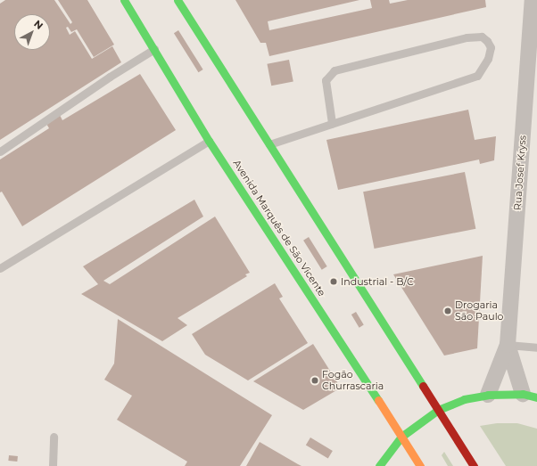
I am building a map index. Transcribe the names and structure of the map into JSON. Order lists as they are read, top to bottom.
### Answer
{
  "streets": {
    "main road": ["Avenida Marquês de São Vicente"],
    "street": ["Rua Josef Kryss"]
  },
  "places": ["Industrial - B/C", "Drogaria São Paulo", "Fogão Churrascaria"],
  "north": "top right"
}
